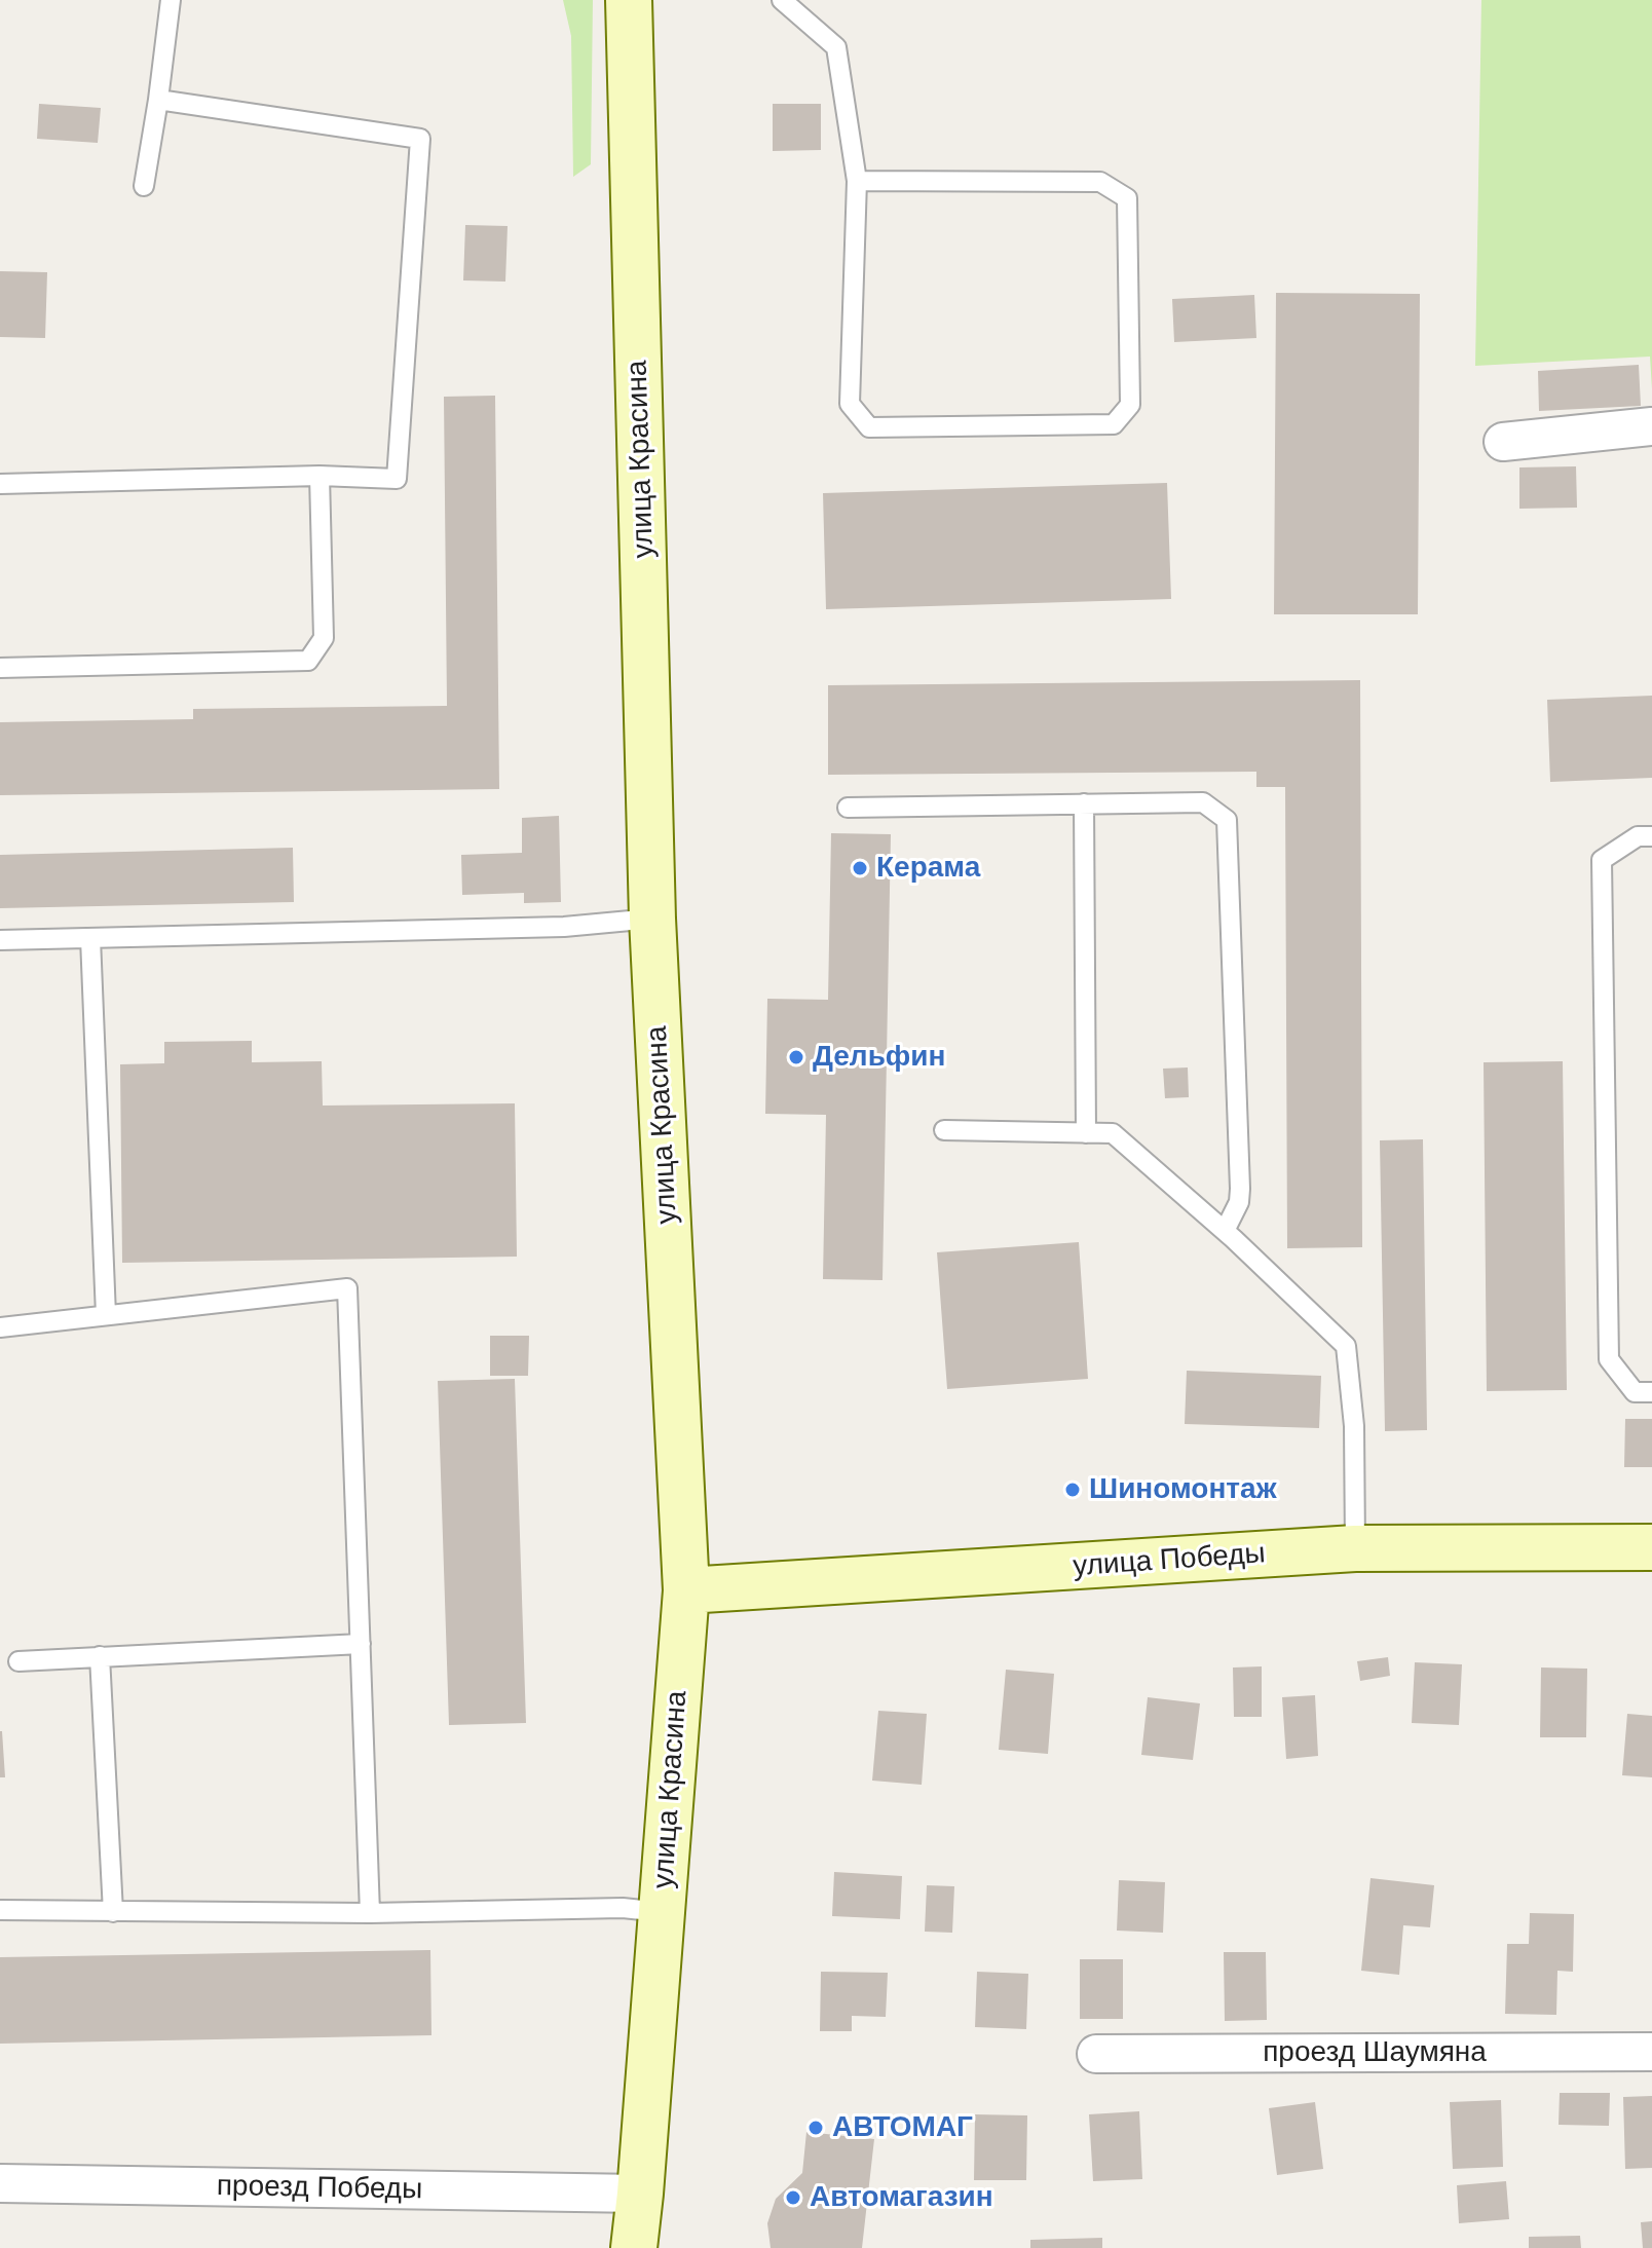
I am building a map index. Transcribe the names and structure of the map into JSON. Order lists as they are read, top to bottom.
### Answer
{
  "streets": {
    "street": [
      "улица Красина",
      "улица Победы",
      "проезд Шаумяна",
      "проезд Победы"
    ]
  },
  "crossings": [
    ["улица Красина", "улица Победы"],
    ["улица Красина", "проезд Победы"]
  ],
  "places": [
    "Керама",
    "Дельфин",
    "Шиномонтаж",
    "АВТОМАГ",
    "Автомагазин"
  ]
}
